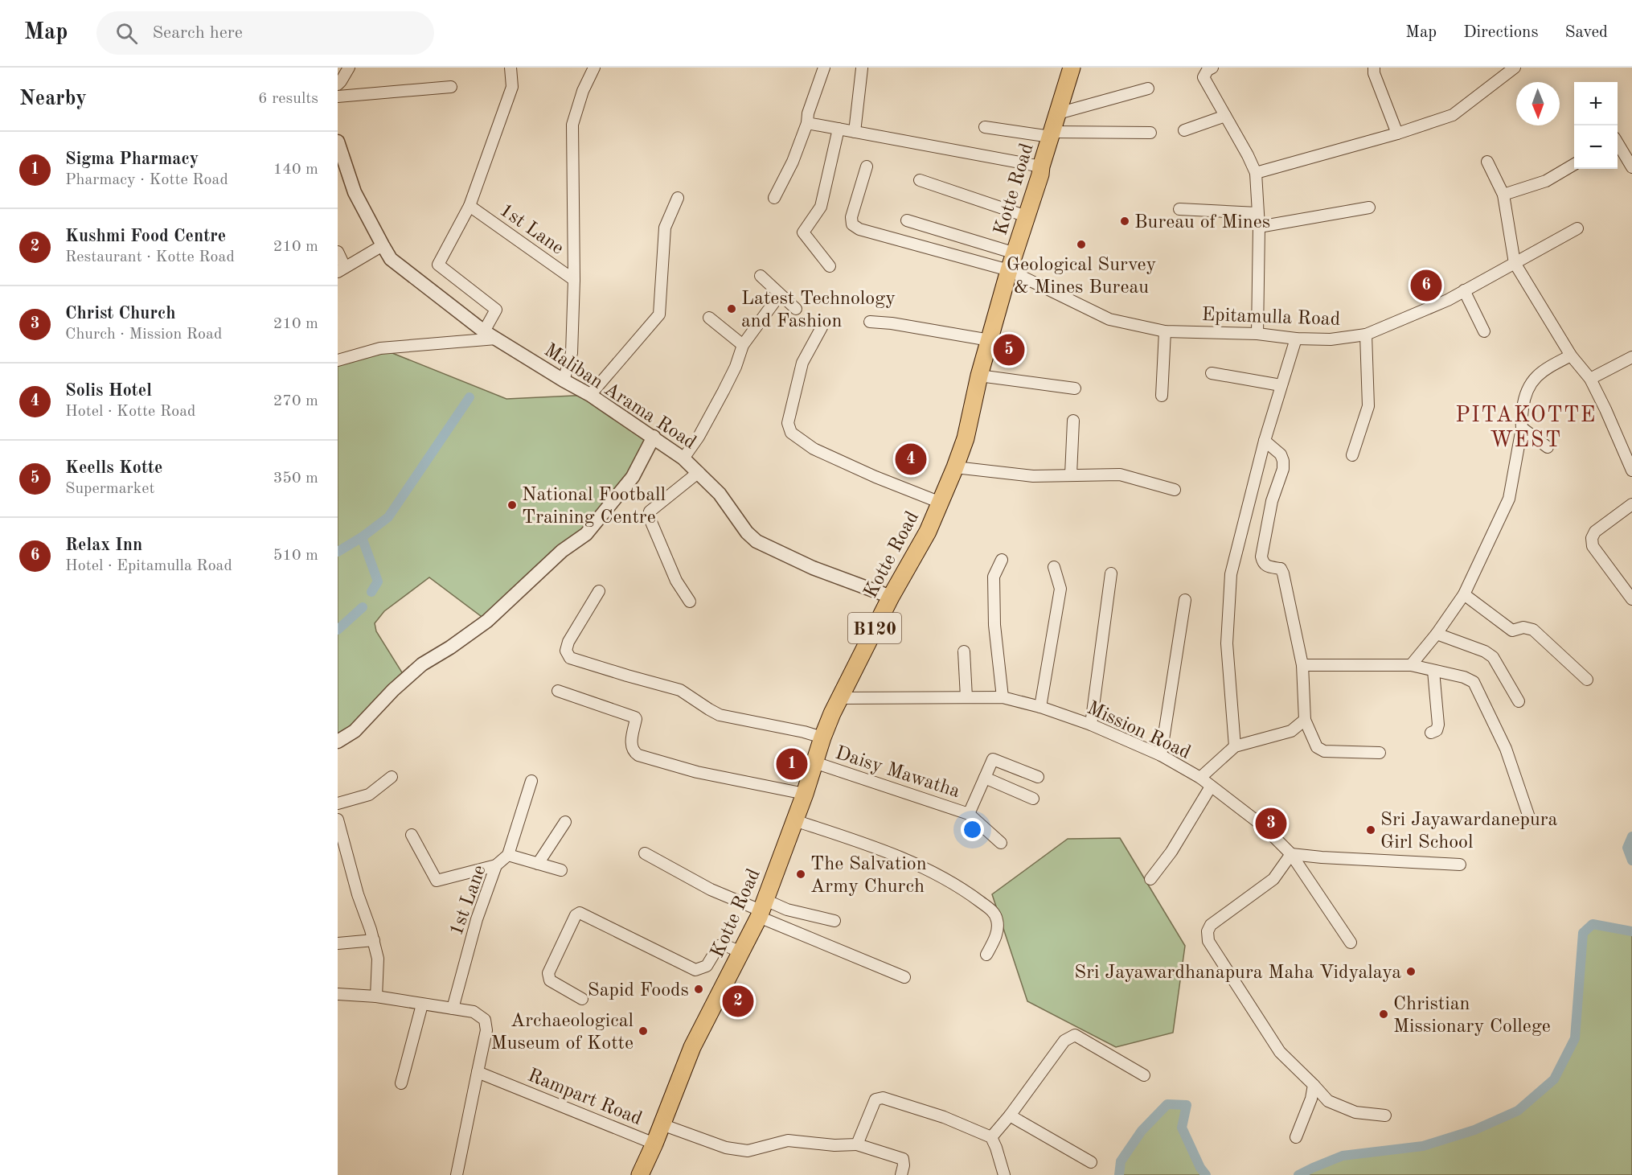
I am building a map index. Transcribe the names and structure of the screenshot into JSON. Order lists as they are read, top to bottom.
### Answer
{
  "streets": {
    "main road": ["Kotte Road", "B120"],
    "street": [
      "1st Lane",
      "Epitamulla Road",
      "Maliban Arama Road",
      "Mission Road",
      "Daisy Mawatha",
      "Rampart Road"
    ]
  },
  "crossings": [
    ["Kotte Road", "Epitamulla Road"],
    ["Kotte Road", "Maliban Arama Road"],
    ["Kotte Road", "Mission Road"],
    ["Kotte Road", "Daisy Mawatha"],
    ["Kotte Road", "Rampart Road"]
  ],
  "districts": ["PITAKOTTE WEST"],
  "places": [
    "Bureau of Mines",
    "Geological Survey & Mines Bureau",
    "Latest Technology and Fashion",
    "National Football Training Centre",
    "Sri Jayawardanepura Girl School",
    "The Salvation Army Church",
    "Sri Jayawardhanapura Maha Vidyalaya",
    "Sapid Foods",
    "Christian Missionary College",
    "Archaeological Museum of Kotte"
  ],
  "north": "bottom",
  "page": {
    "header": "Map",
    "search": "Search here",
    "nav": ["Map", "Directions", "Saved"],
    "heading": ["Nearby", "6 results"],
    "map_buttons": ["+", "−"],
    "list": [
      {
        "mark": "1",
        "name": "Sigma Pharmacy",
        "note": "Pharmacy · Kotte Road",
        "value": "140 m"
      },
      {
        "mark": "2",
        "name": "Kushmi Food Centre",
        "note": "Restaurant · Kotte Road",
        "value": "210 m"
      },
      {
        "mark": "3",
        "name": "Christ Church",
        "note": "Church · Mission Road",
        "value": "210 m"
      },
      {
        "mark": "4",
        "name": "Solis Hotel",
        "note": "Hotel · Kotte Road",
        "value": "270 m"
      },
      {
        "mark": "5",
        "name": "Keells Kotte",
        "note": "Supermarket",
        "value": "350 m"
      },
      {
        "mark": "6",
        "name": "Relax Inn",
        "note": "Hotel · Epitamulla Road",
        "value": "510 m"
      }
    ],
    "pins": [
      "6",
      "5",
      "4",
      "1",
      "3",
      "2"
    ]
  }
}
